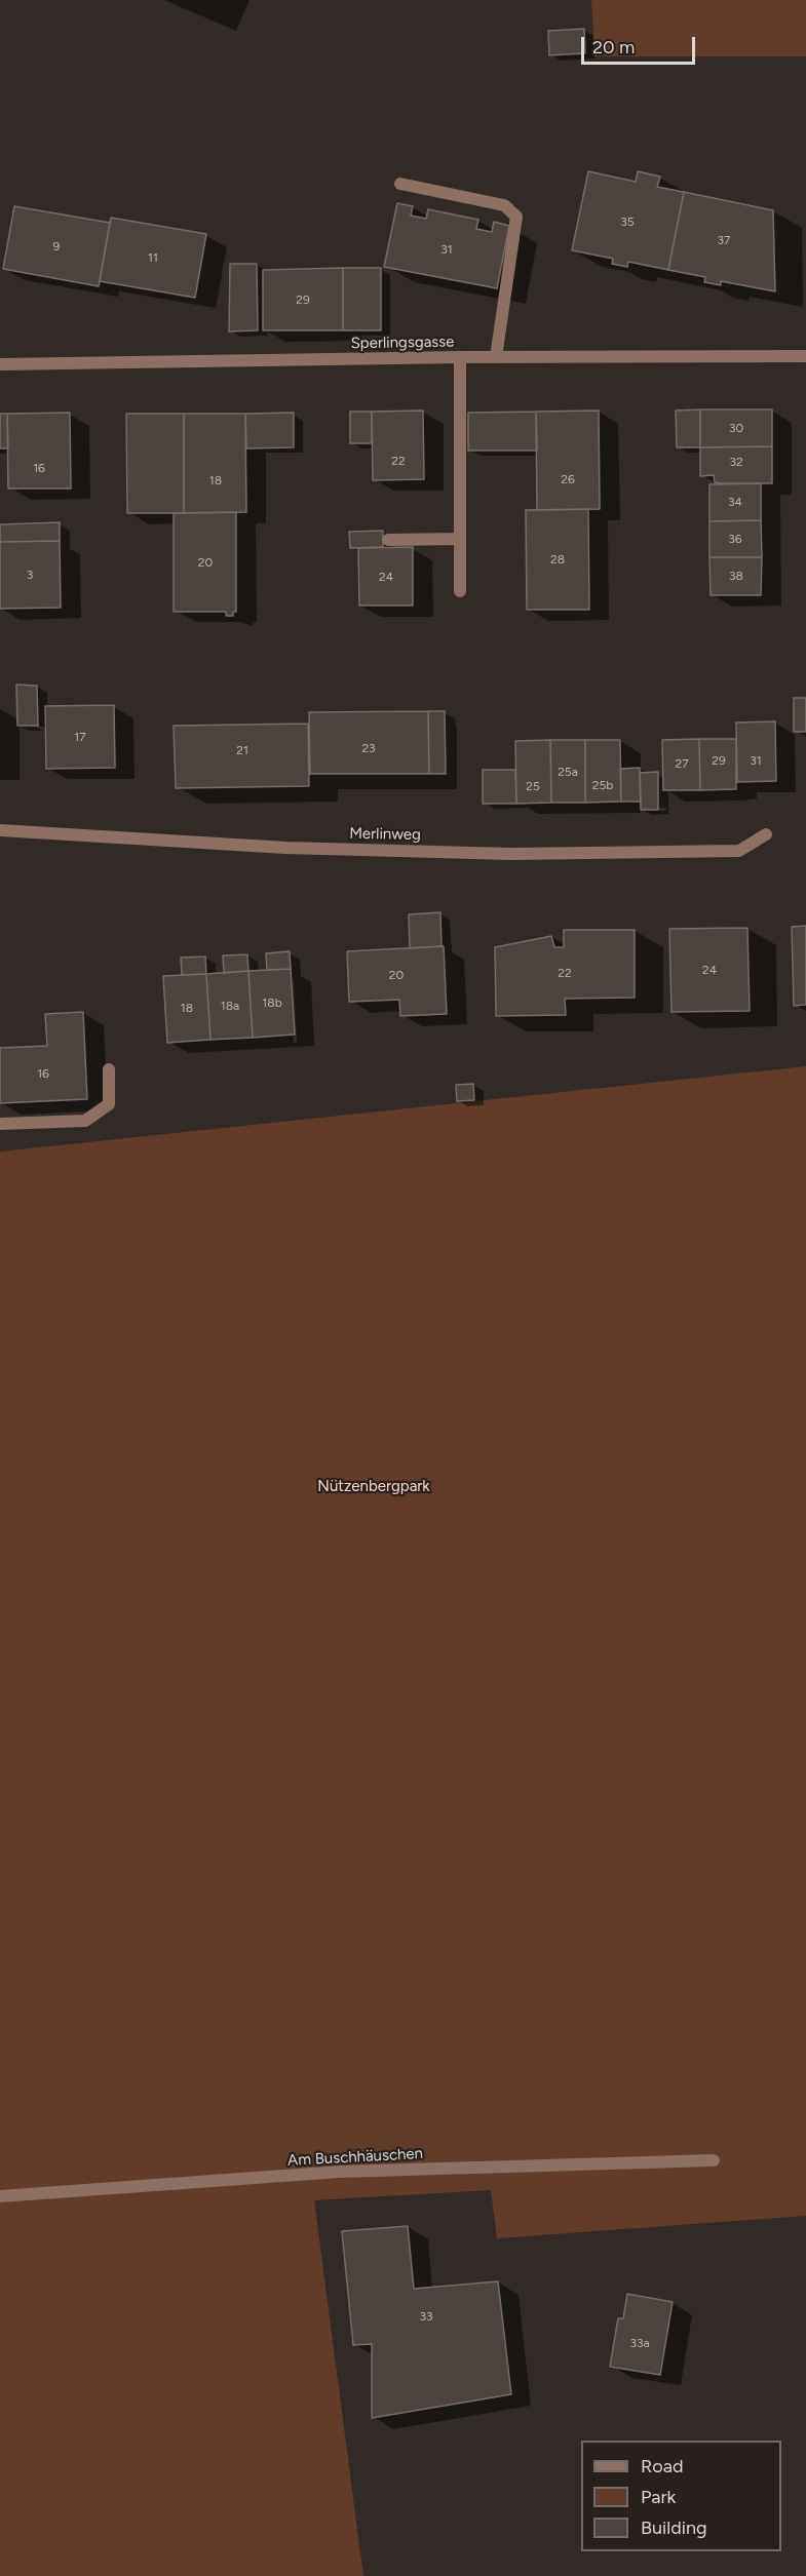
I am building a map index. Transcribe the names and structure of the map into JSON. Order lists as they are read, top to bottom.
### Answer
{
  "streets": {
    "street": ["Sperlingsgasse", "Merlinweg", "Am Buschhäuschen"]
  },
  "parks": ["Nützenbergpark"],
  "house_numbers": [
    "35",
    "37",
    "9",
    "31",
    "11",
    "29",
    "30",
    "22",
    "32",
    "16",
    "26",
    "18",
    "34",
    "36",
    "28",
    "20",
    "3",
    "38",
    "24",
    "17",
    "23",
    "21",
    "29",
    "31",
    "27",
    "25a",
    "25b",
    "25",
    "24",
    "22",
    "20",
    "18b",
    "18a",
    "18",
    "16",
    "33",
    "33a"
  ],
  "legend": ["Road", "Park", "Building"],
  "scale_bar": "20 m"
}
